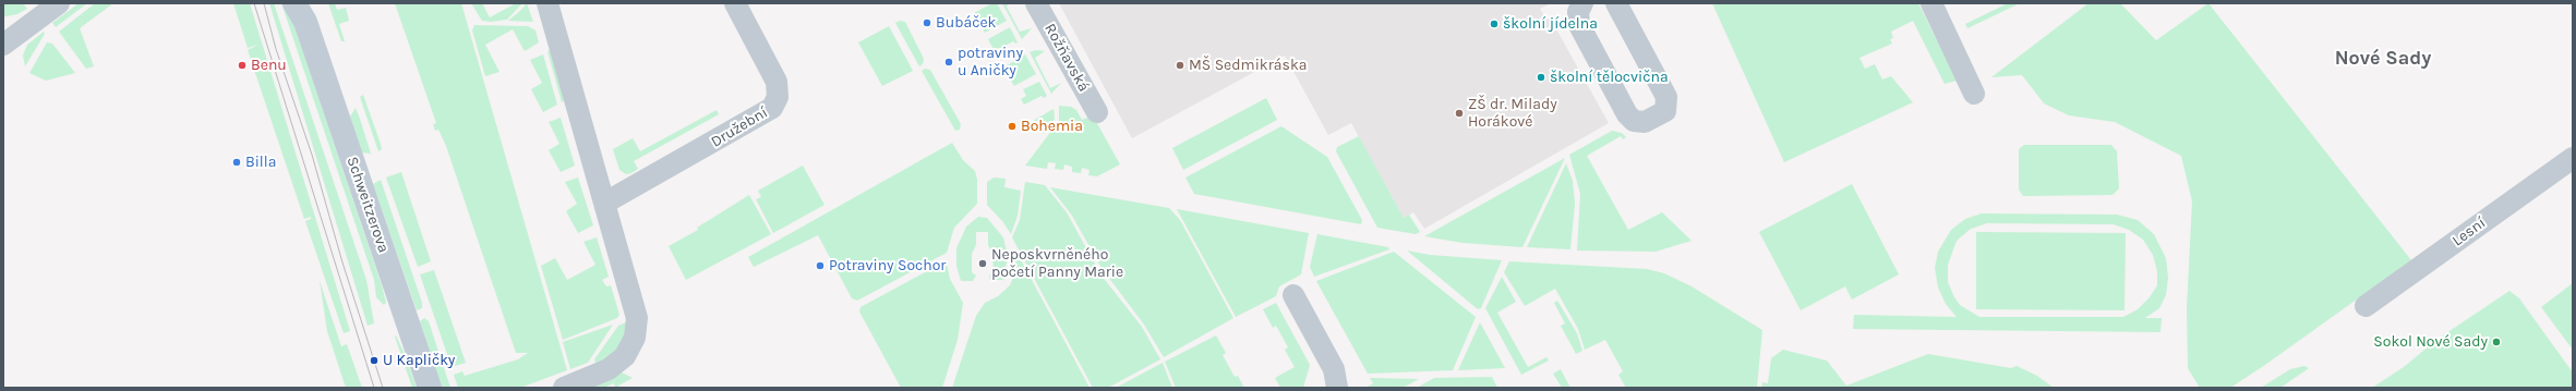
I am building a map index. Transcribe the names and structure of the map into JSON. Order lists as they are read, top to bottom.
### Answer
{
  "streets": {
    "street": [
      "Rožňavská",
      "Družební",
      "Schweitzerova",
      "Lesní"
    ]
  },
  "districts": ["Nové Sady"],
  "places": [
    "Bubáček",
    "školní jídelna",
    "potraviny u Aničky",
    "Benu",
    "MŠ Sedmikráska",
    "školní tělocvična",
    "ZŠ dr. Milady Horákové",
    "Bohemia",
    "Billa",
    "Neposkvrněného početí Panny Marie",
    "Potraviny Sochor",
    "Sokol Nové Sady",
    "U Kapličky"
  ]
}
